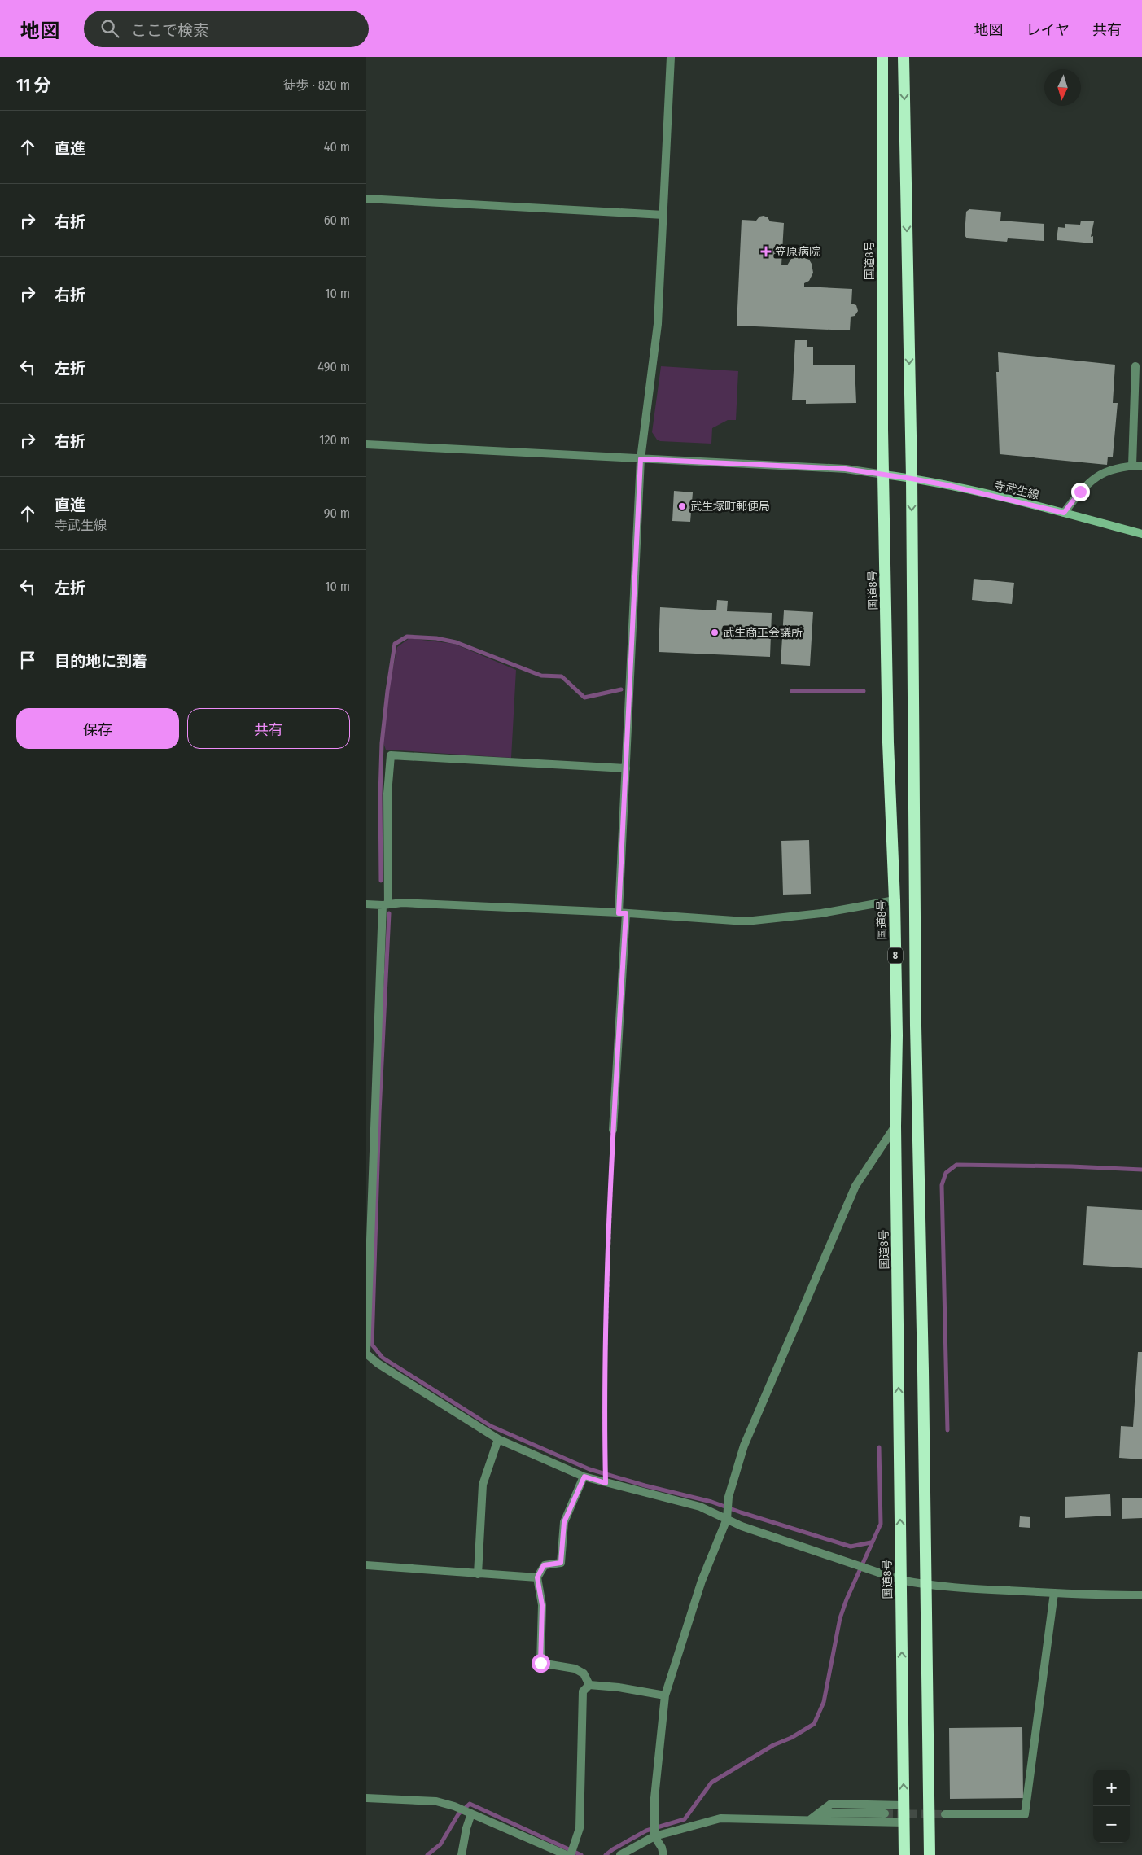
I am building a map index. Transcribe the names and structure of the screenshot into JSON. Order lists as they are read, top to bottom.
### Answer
{
  "streets": {
    "highway": ["国道8号", "8"],
    "main road": ["寺武生線"]
  },
  "crossings": [
    ["国道8号", "寺武生線"],
    ["寺武生線", "8"]
  ],
  "places": {
    "health": ["笠原病院"],
    "other": ["武生塚町郵便局", "武生商工会議所"]
  },
  "north": "bottom",
  "page": {
    "header": "地図",
    "search": "ここで検索",
    "nav": ["地図", "レイヤ", "共有"],
    "heading": ["11 分", "徒歩 · 820 m"],
    "list": [
      ["直進", "40 m"],
      ["右折", "60 m"],
      ["右折", "10 m"],
      ["左折", "490 m"],
      ["右折", "120 m"],
      ["直進", "寺武生線", "90 m"],
      ["左折", "10 m"],
      "目的地に到着"
    ],
    "buttons": ["保存", "共有"],
    "map_buttons": ["+", "−"]
  }
}
